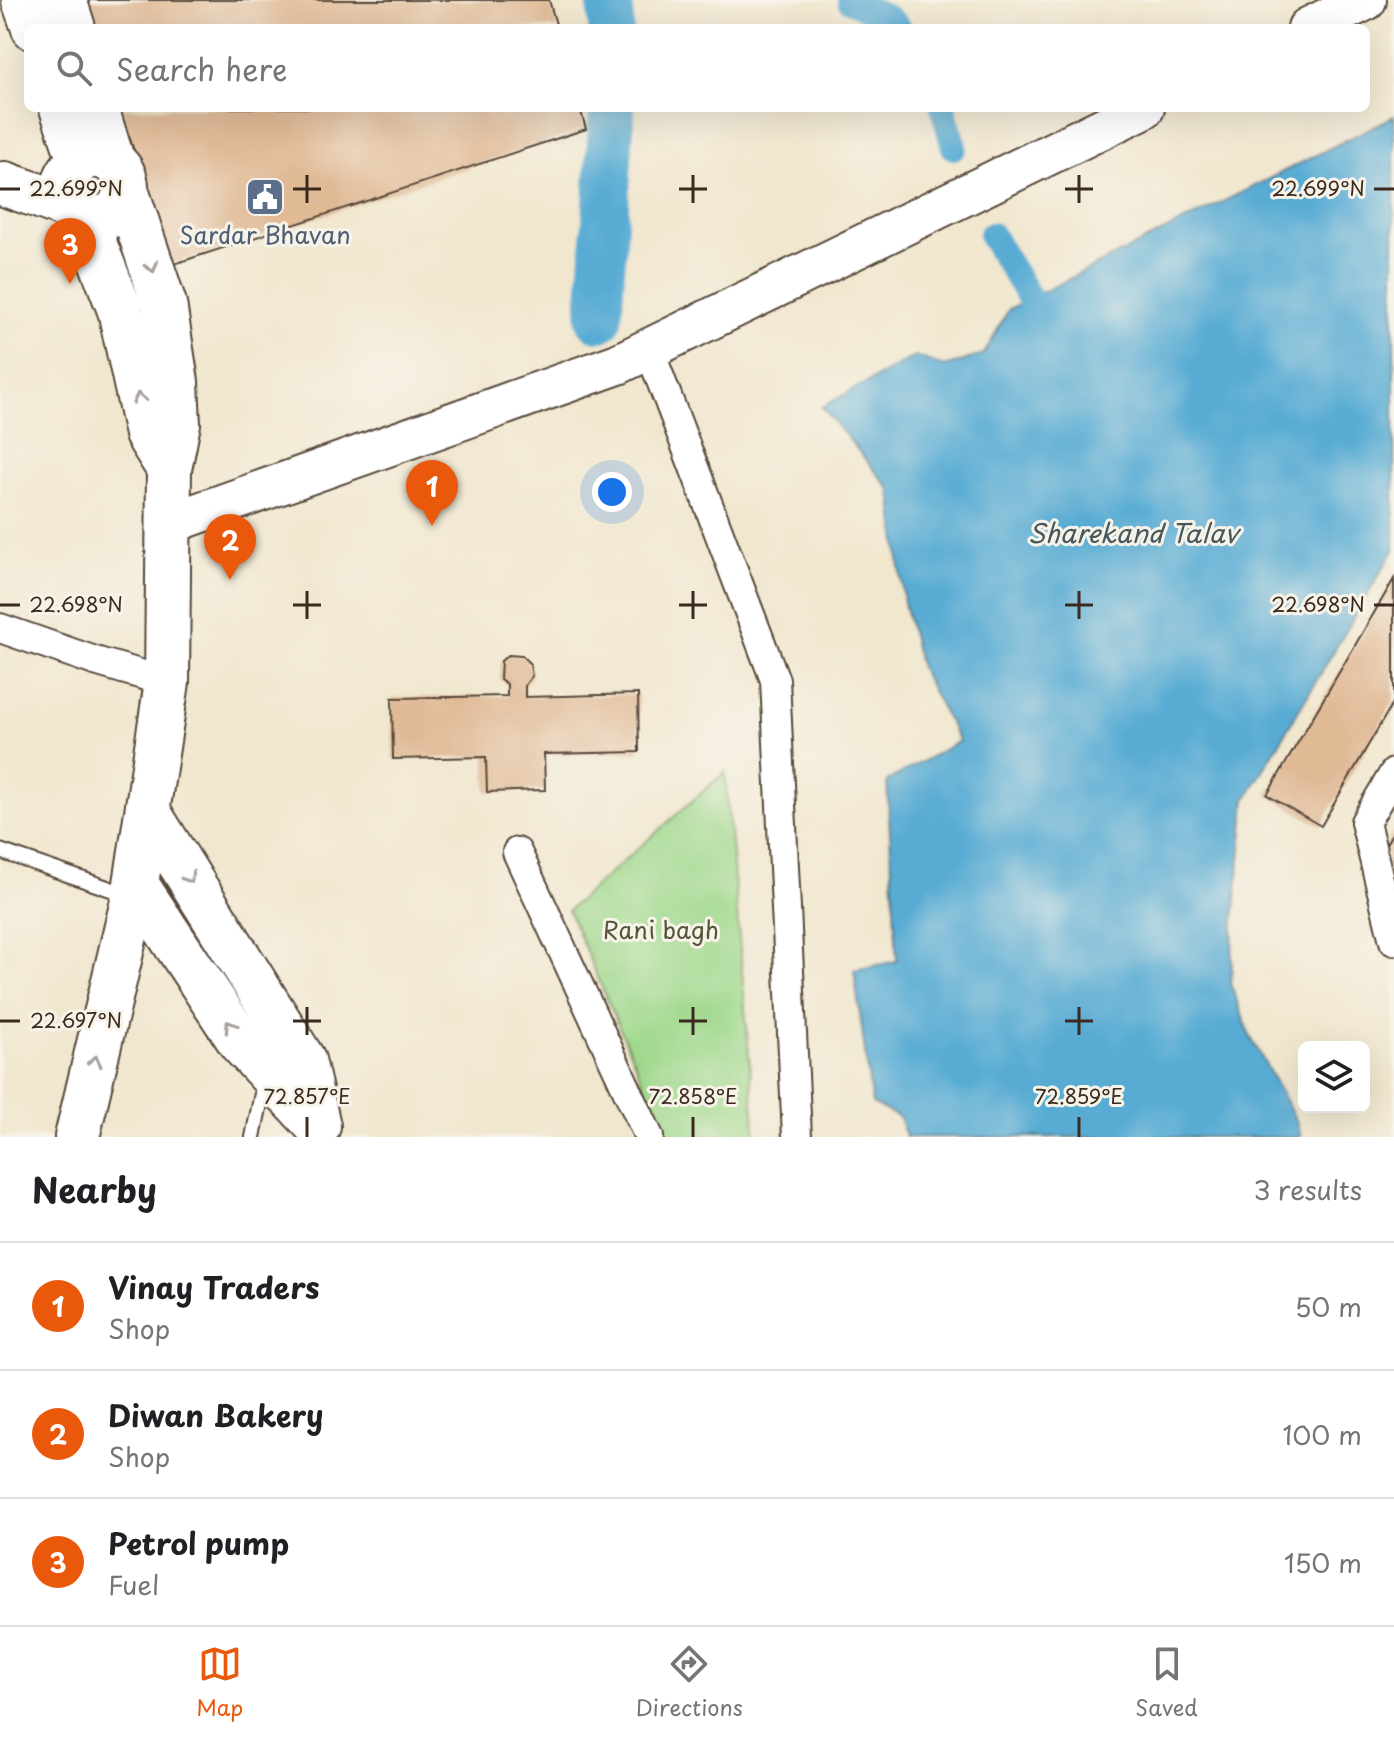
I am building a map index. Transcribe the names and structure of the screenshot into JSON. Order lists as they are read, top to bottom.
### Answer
{
  "water": ["Sharekand Talav"],
  "parks": ["Rani bagh"],
  "places": {
    "public building": ["Sardar Bhavan"]
  },
  "page": {
    "search": "Search here",
    "pins": ["3", "1", "2"],
    "heading": ["Nearby", "3 results"],
    "list": [
      {
        "mark": "1",
        "name": "Vinay Traders",
        "note": "Shop",
        "value": "50 m"
      },
      {
        "mark": "2",
        "name": "Diwan Bakery",
        "note": "Shop",
        "value": "100 m"
      },
      {
        "mark": "3",
        "name": "Petrol pump",
        "note": "Fuel",
        "value": "150 m"
      }
    ],
    "nav": ["Map", "Directions", "Saved"]
  },
  "coordinates": [
    "22.699°N",
    "22.698°N",
    "22.697°N",
    "72.857°E",
    "72.858°E",
    "72.859°E"
  ]
}
